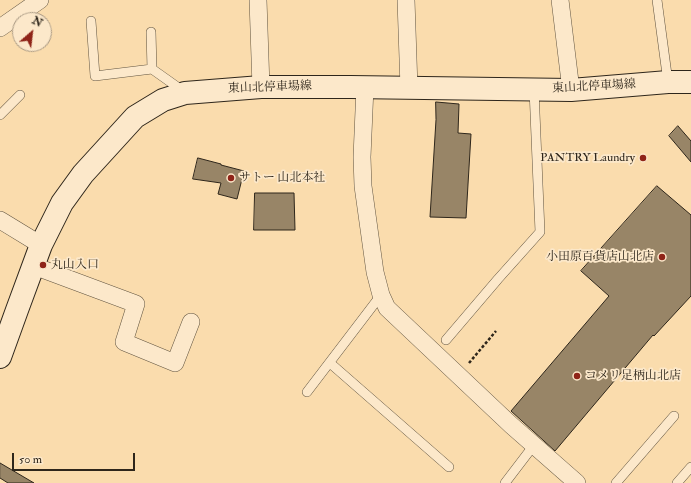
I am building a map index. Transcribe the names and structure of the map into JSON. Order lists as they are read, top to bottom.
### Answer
{
  "streets": {
    "main road": ["東山北停車場線"]
  },
  "places": [
    "PANTRY Laundry",
    "サトー 山北本社",
    "小田原百貨店山北店",
    "丸山入口",
    "コメリ足柄山北店"
  ],
  "scale_bar": "50 m",
  "north": "top right"
}
